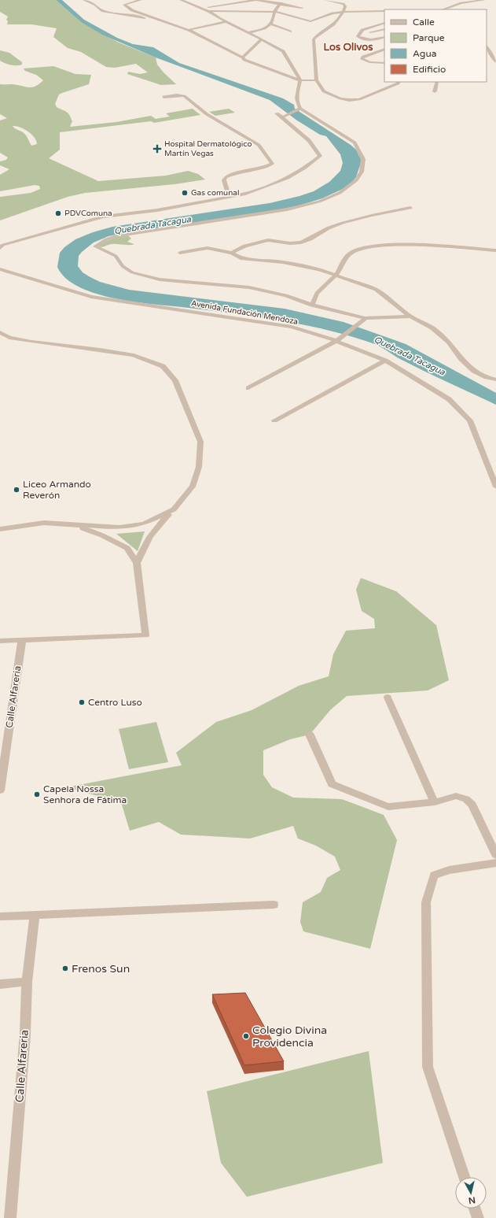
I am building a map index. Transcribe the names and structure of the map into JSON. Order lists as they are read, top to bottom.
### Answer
{
  "streets": {
    "street": ["Avenida Fundación Mendoza", "Calle Alfareria"]
  },
  "districts": ["Los Olivos"],
  "water": ["Quebrada Tacagua"],
  "places": {
    "health": ["Hospital Dermatológico Martín Vegas"],
    "other": [
      "Gas comunal",
      "PDVComuna",
      "Liceo Armando Reverón",
      "Centro Luso",
      "Capela Nossa Senhora de Fátima",
      "Frenos Sun",
      "Colegio Divina Providencia"
    ]
  },
  "legend": [
    "Calle",
    "Parque",
    "Agua",
    "Edificio"
  ],
  "north": "bottom"
}
